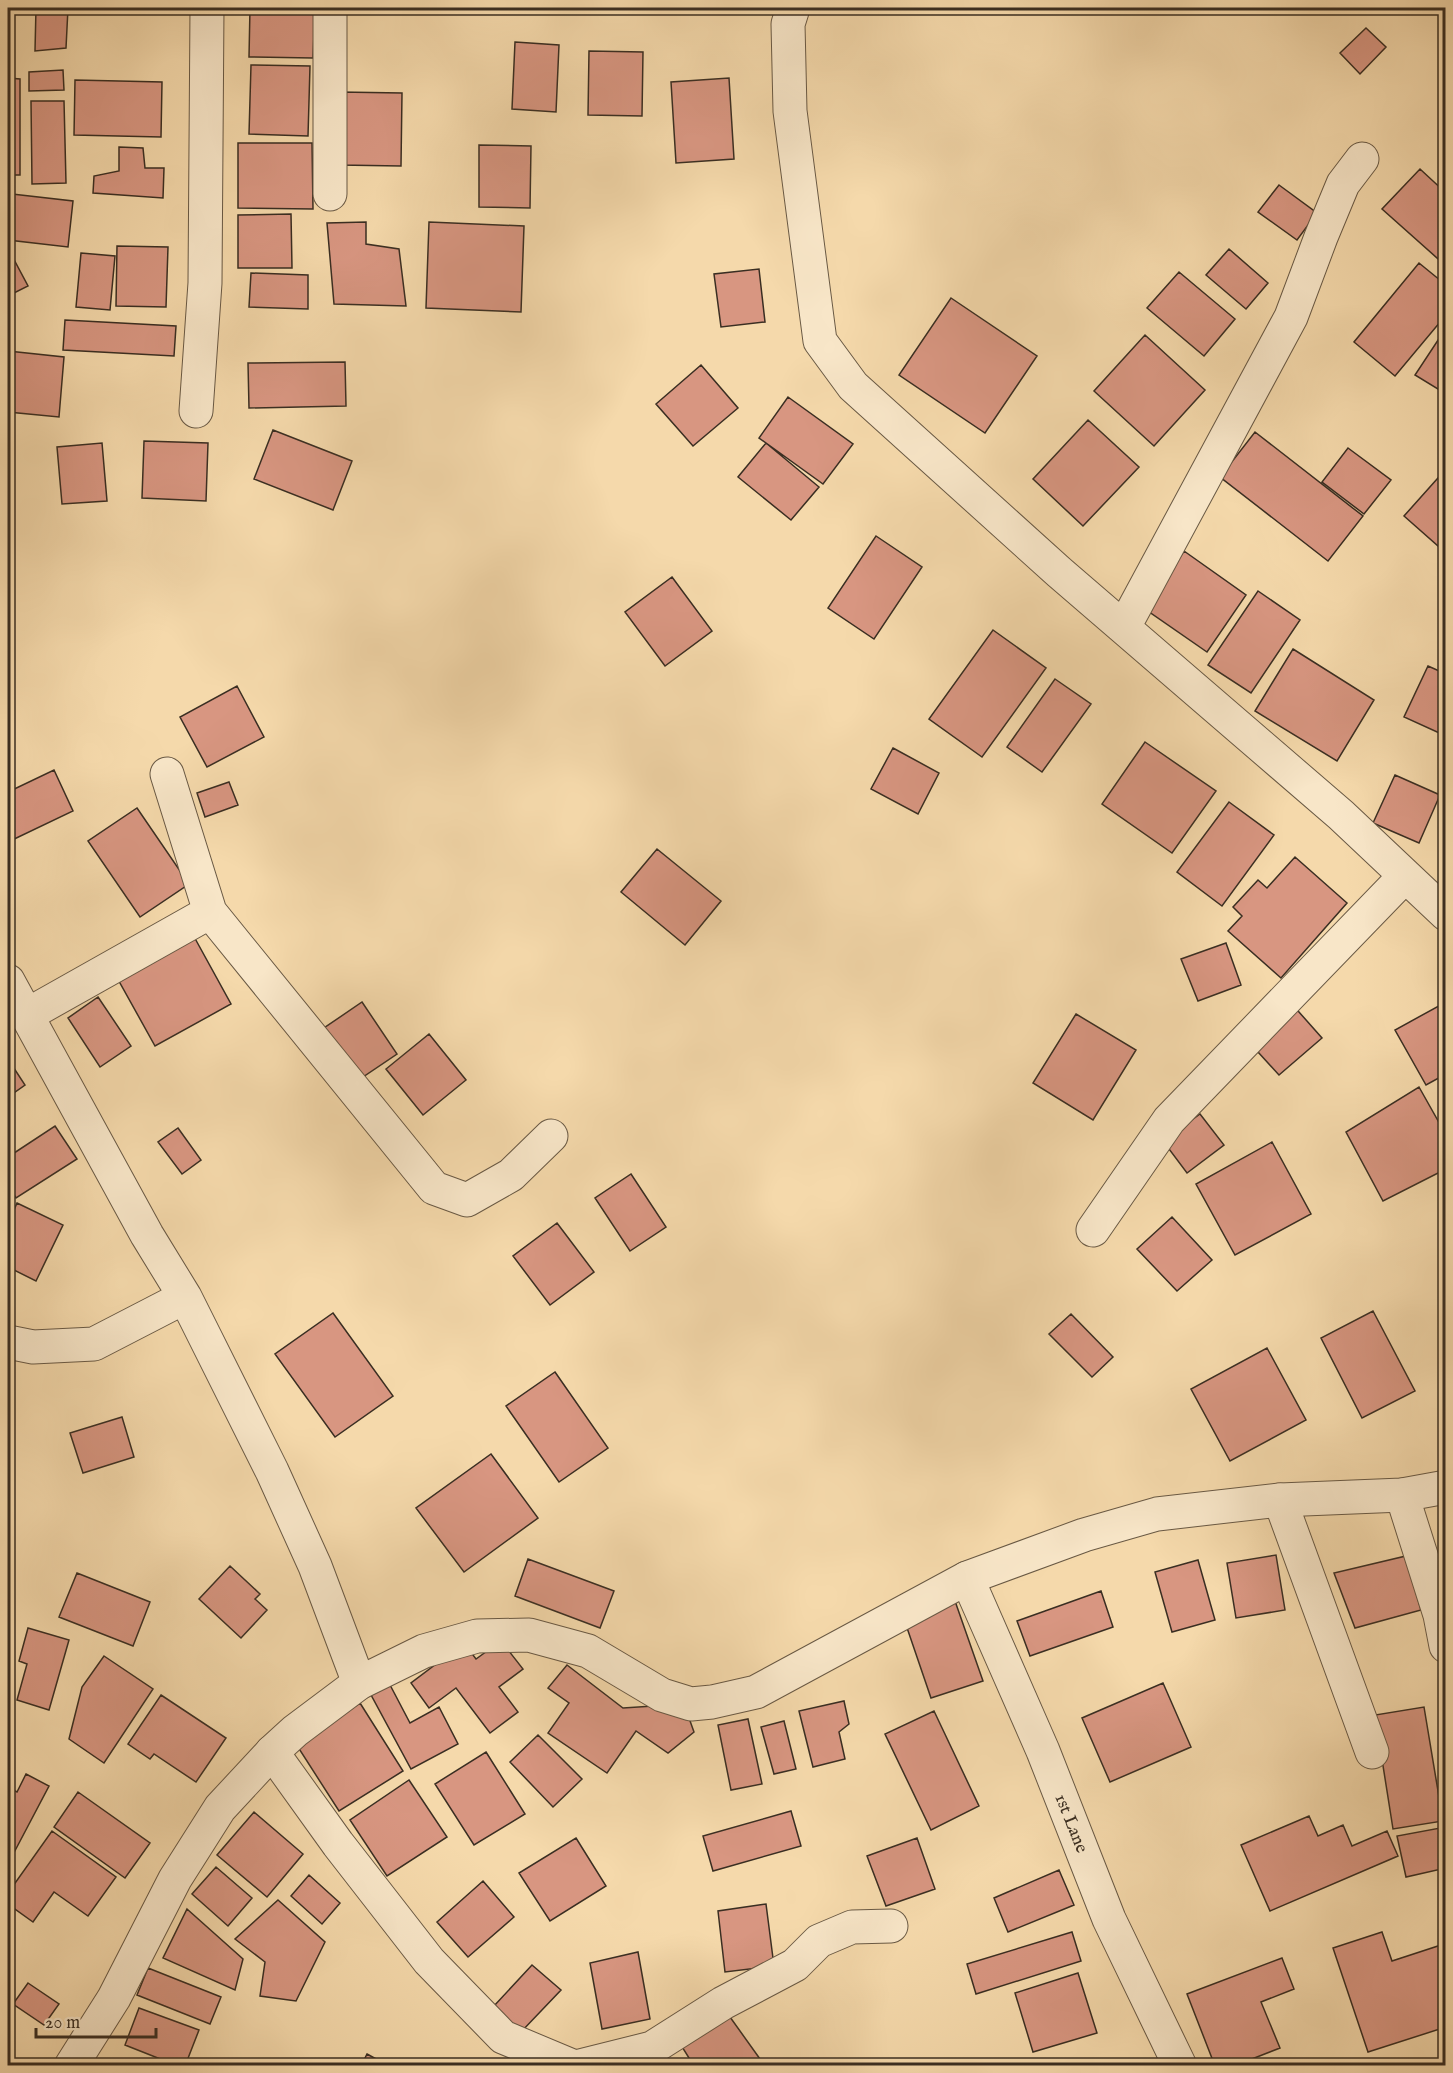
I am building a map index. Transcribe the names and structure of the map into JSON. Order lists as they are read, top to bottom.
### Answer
{
  "streets": {
    "street": ["1st Lane"]
  },
  "scale_bar": "20 m"
}
